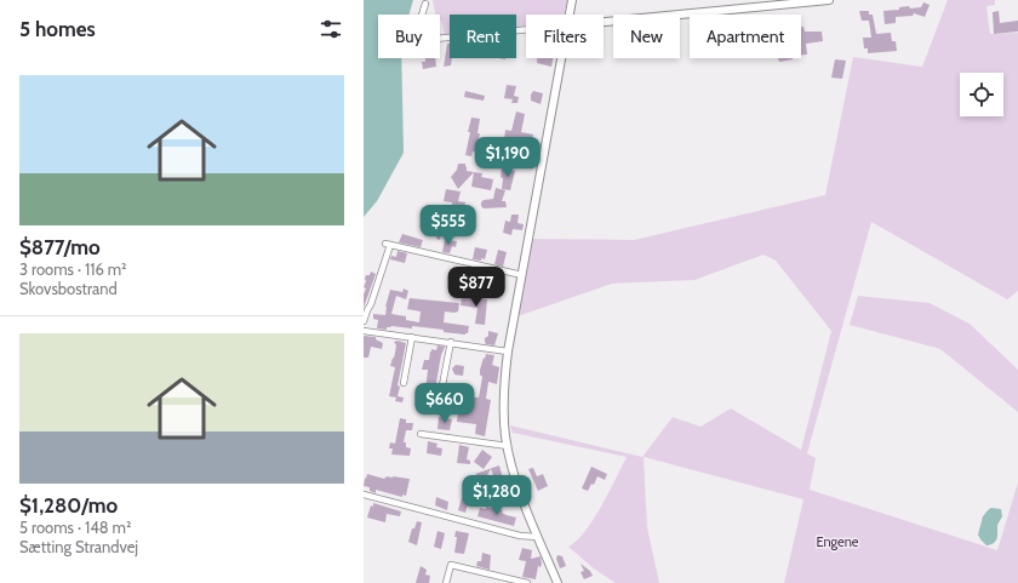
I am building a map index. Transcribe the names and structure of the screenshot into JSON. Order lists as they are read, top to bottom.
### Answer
{
  "parks": ["Engene"],
  "page": {
    "heading": "5 homes",
    "chip": [
      "Buy",
      "Rent",
      "Filters",
      "New",
      "Apartment"
    ],
    "list": [
      {
        "name": "$877/mo",
        "note": "3 rooms · 116 m² · Skovsbostrand"
      },
      {
        "name": "$1,280/mo",
        "note": "5 rooms · 148 m² · Sætting Strandvej"
      }
    ],
    "price": [
      "$1,190",
      "$555",
      "$877",
      "$660",
      "$1,280"
    ]
  }
}
